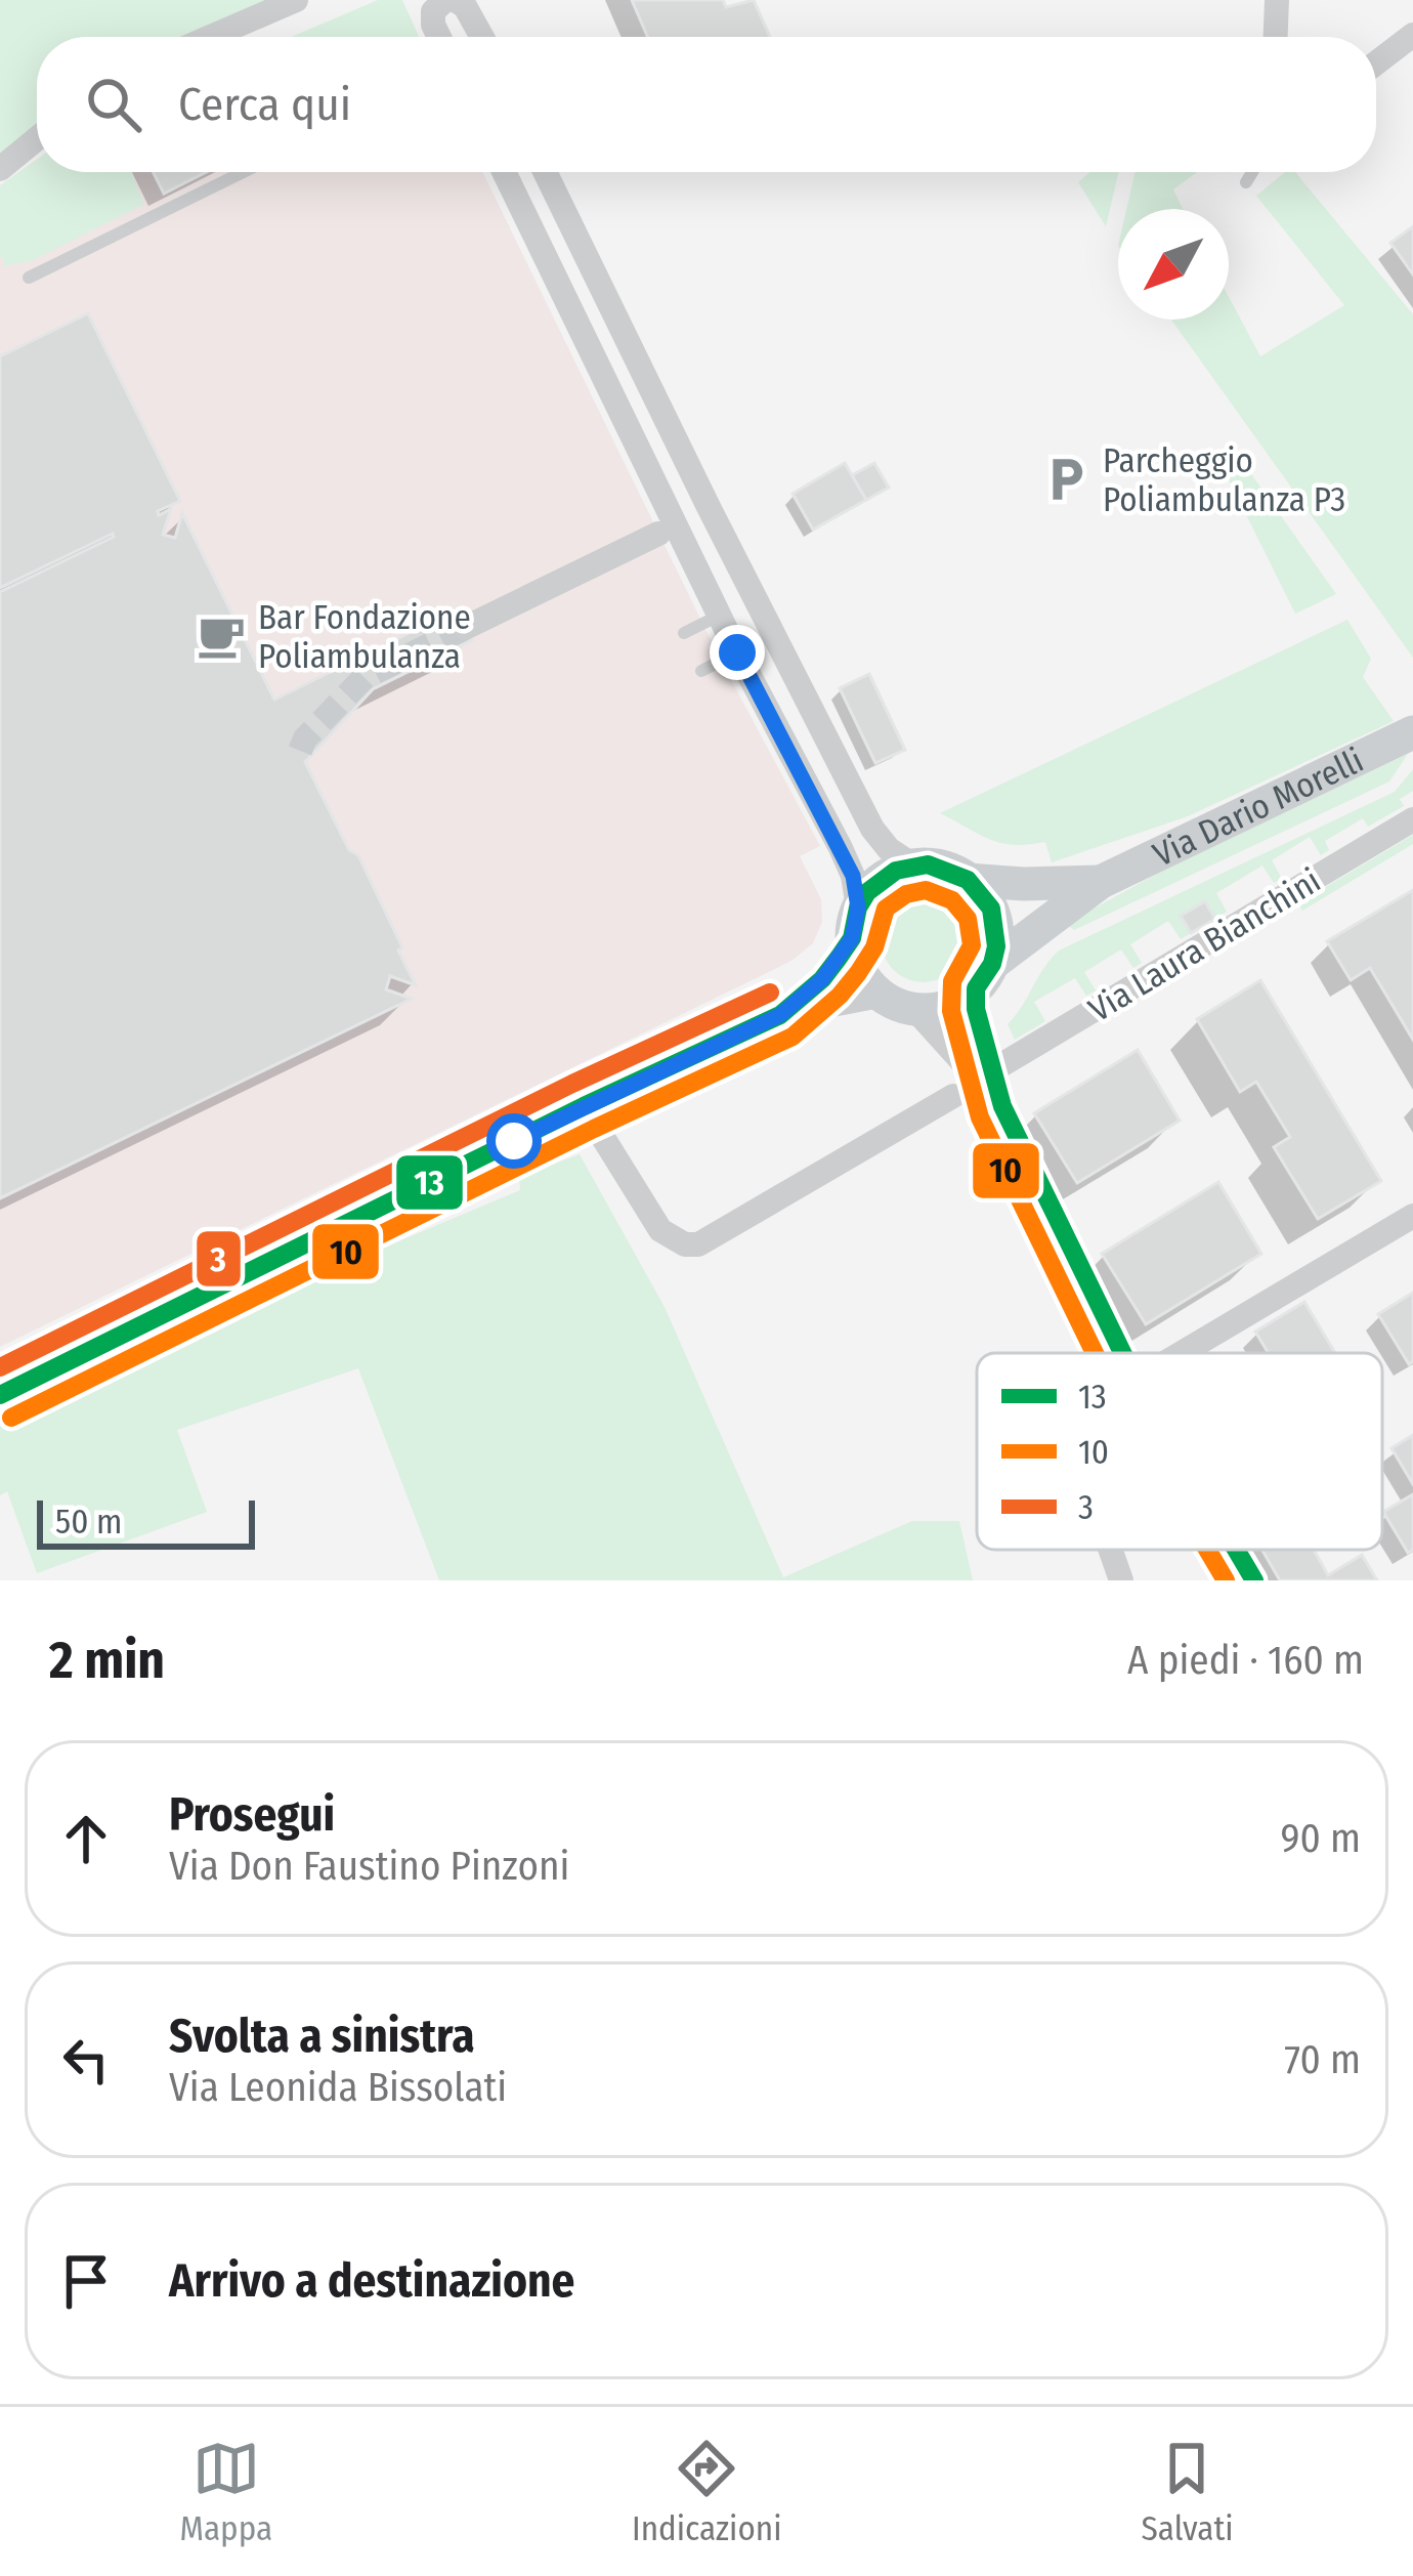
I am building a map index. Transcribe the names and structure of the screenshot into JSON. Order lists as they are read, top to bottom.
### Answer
{
  "streets": {
    "street": ["Via Dario Morelli", "Via Laura Bianchini"]
  },
  "places": {
    "parking": ["Parcheggio Poliambulanza P3"],
    "cafe": ["Bar Fondazione Poliambulanza"]
  },
  "lines": ["transit line 13", "transit line 10", "transit line 3"],
  "legend": ["13", "10", "3"],
  "scale_bar": "50 m",
  "north": "bottom left",
  "page": {
    "search": "Cerca qui",
    "scale": "50 m",
    "heading": ["2 min", "A piedi · 160 m"],
    "list": [
      ["Prosegui", "Via Don Faustino Pinzoni", "90 m"],
      ["Svolta a sinistra", "Via Leonida Bissolati", "70 m"],
      "Arrivo a destinazione"
    ],
    "nav": ["Mappa", "Indicazioni", "Salvati"]
  }
}
